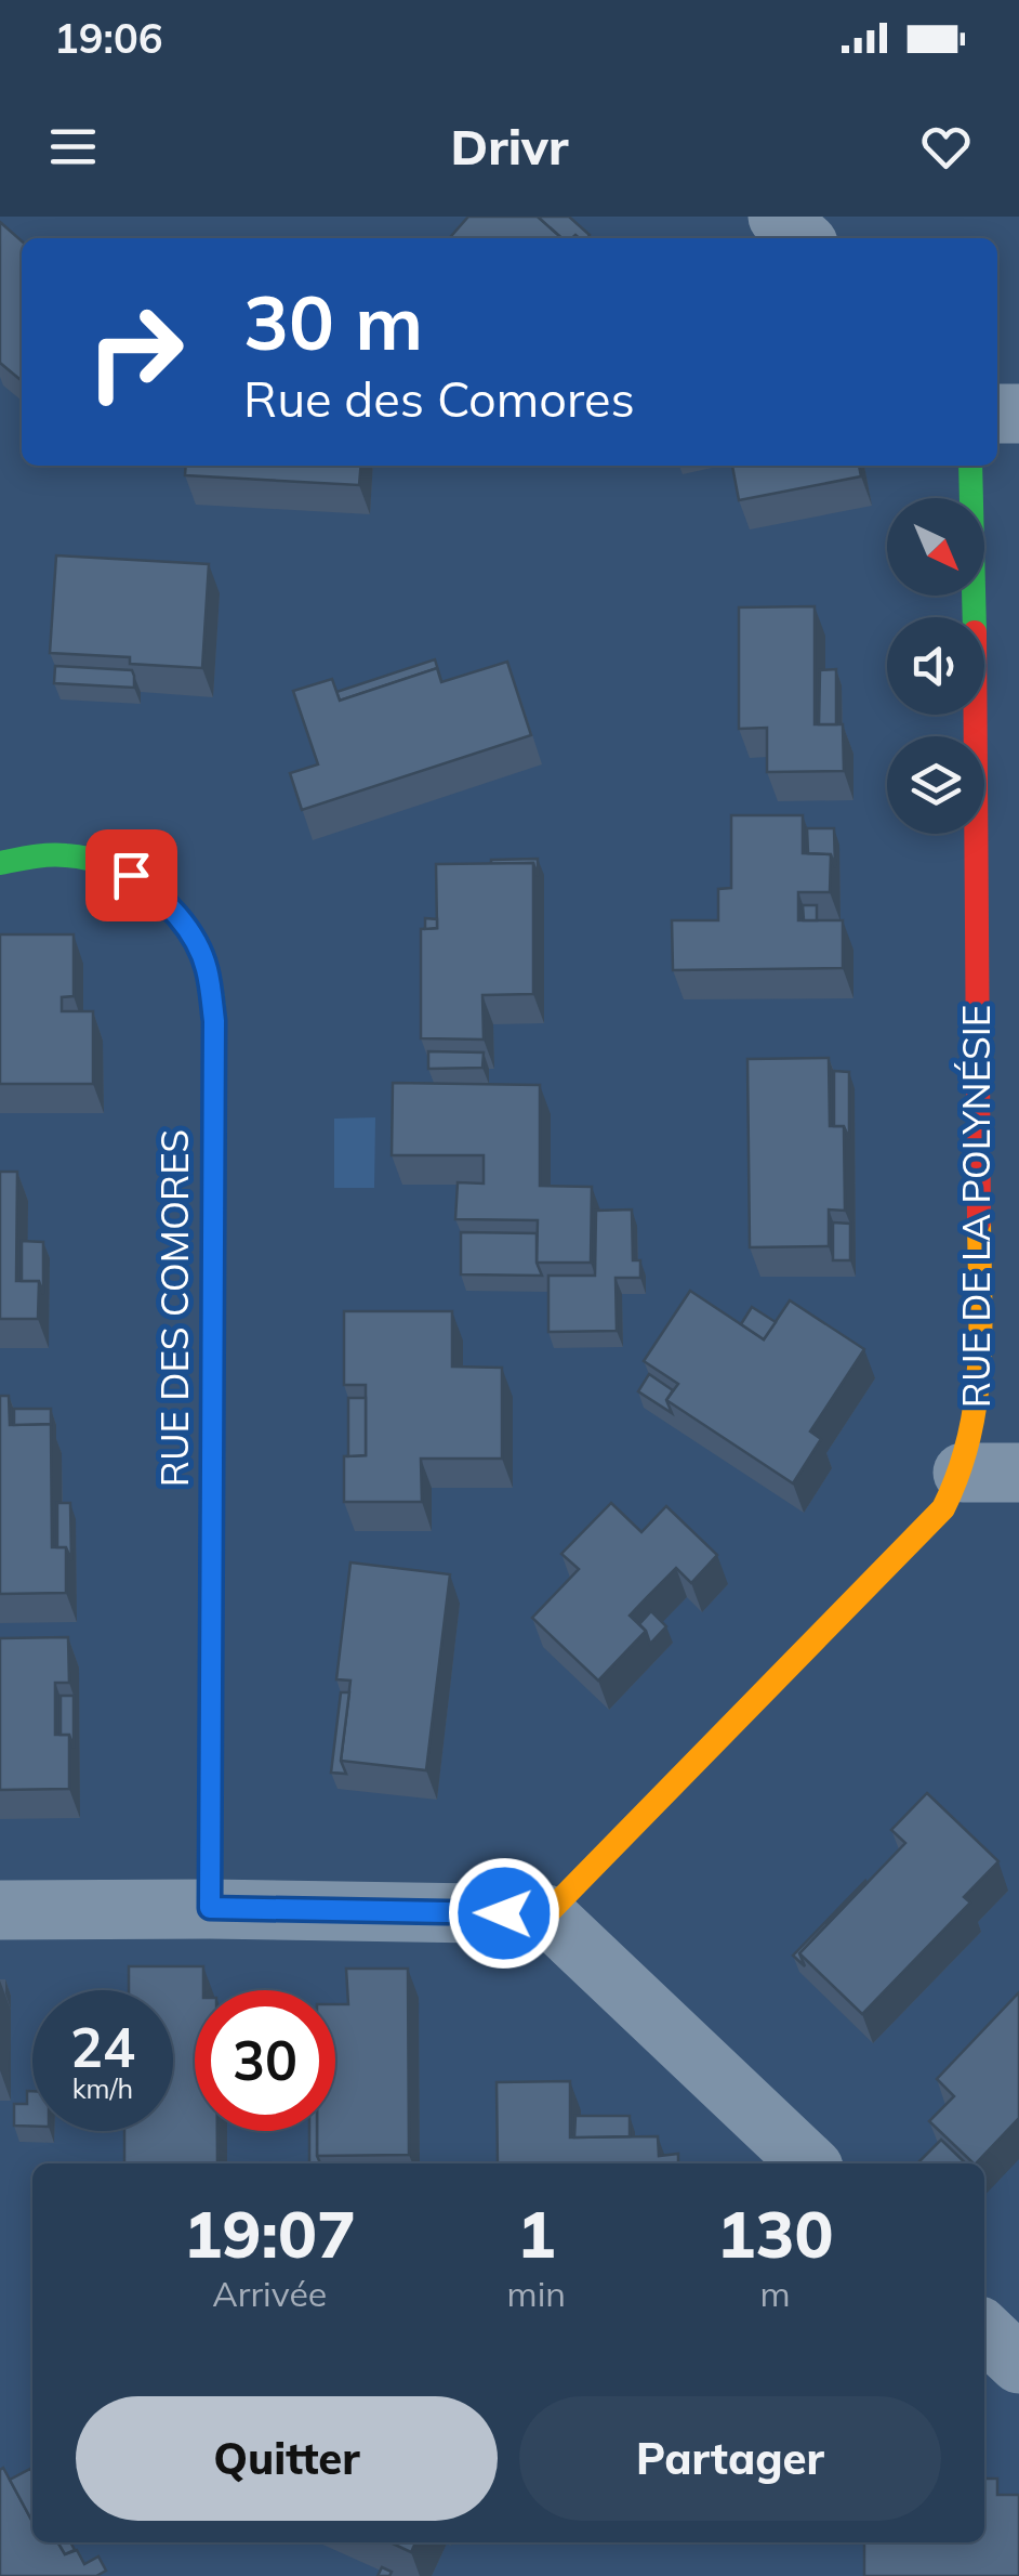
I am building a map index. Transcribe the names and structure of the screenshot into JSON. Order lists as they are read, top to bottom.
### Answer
{
  "streets": {
    "street": ["RUE DE LA POLYNÉSIE", "RUE DES COMORES"]
  },
  "north": "bottom right",
  "page": {
    "status": "19:06",
    "header": "Drivr",
    "turn": ["30 m", "Rue des Comores"],
    "speed": "24 km/h",
    "limit": "30",
    "eta": [
      "19:07",
      "Arrivée",
      "1",
      "min",
      "130",
      "m"
    ],
    "buttons": ["Quitter", "Partager"]
  }
}
